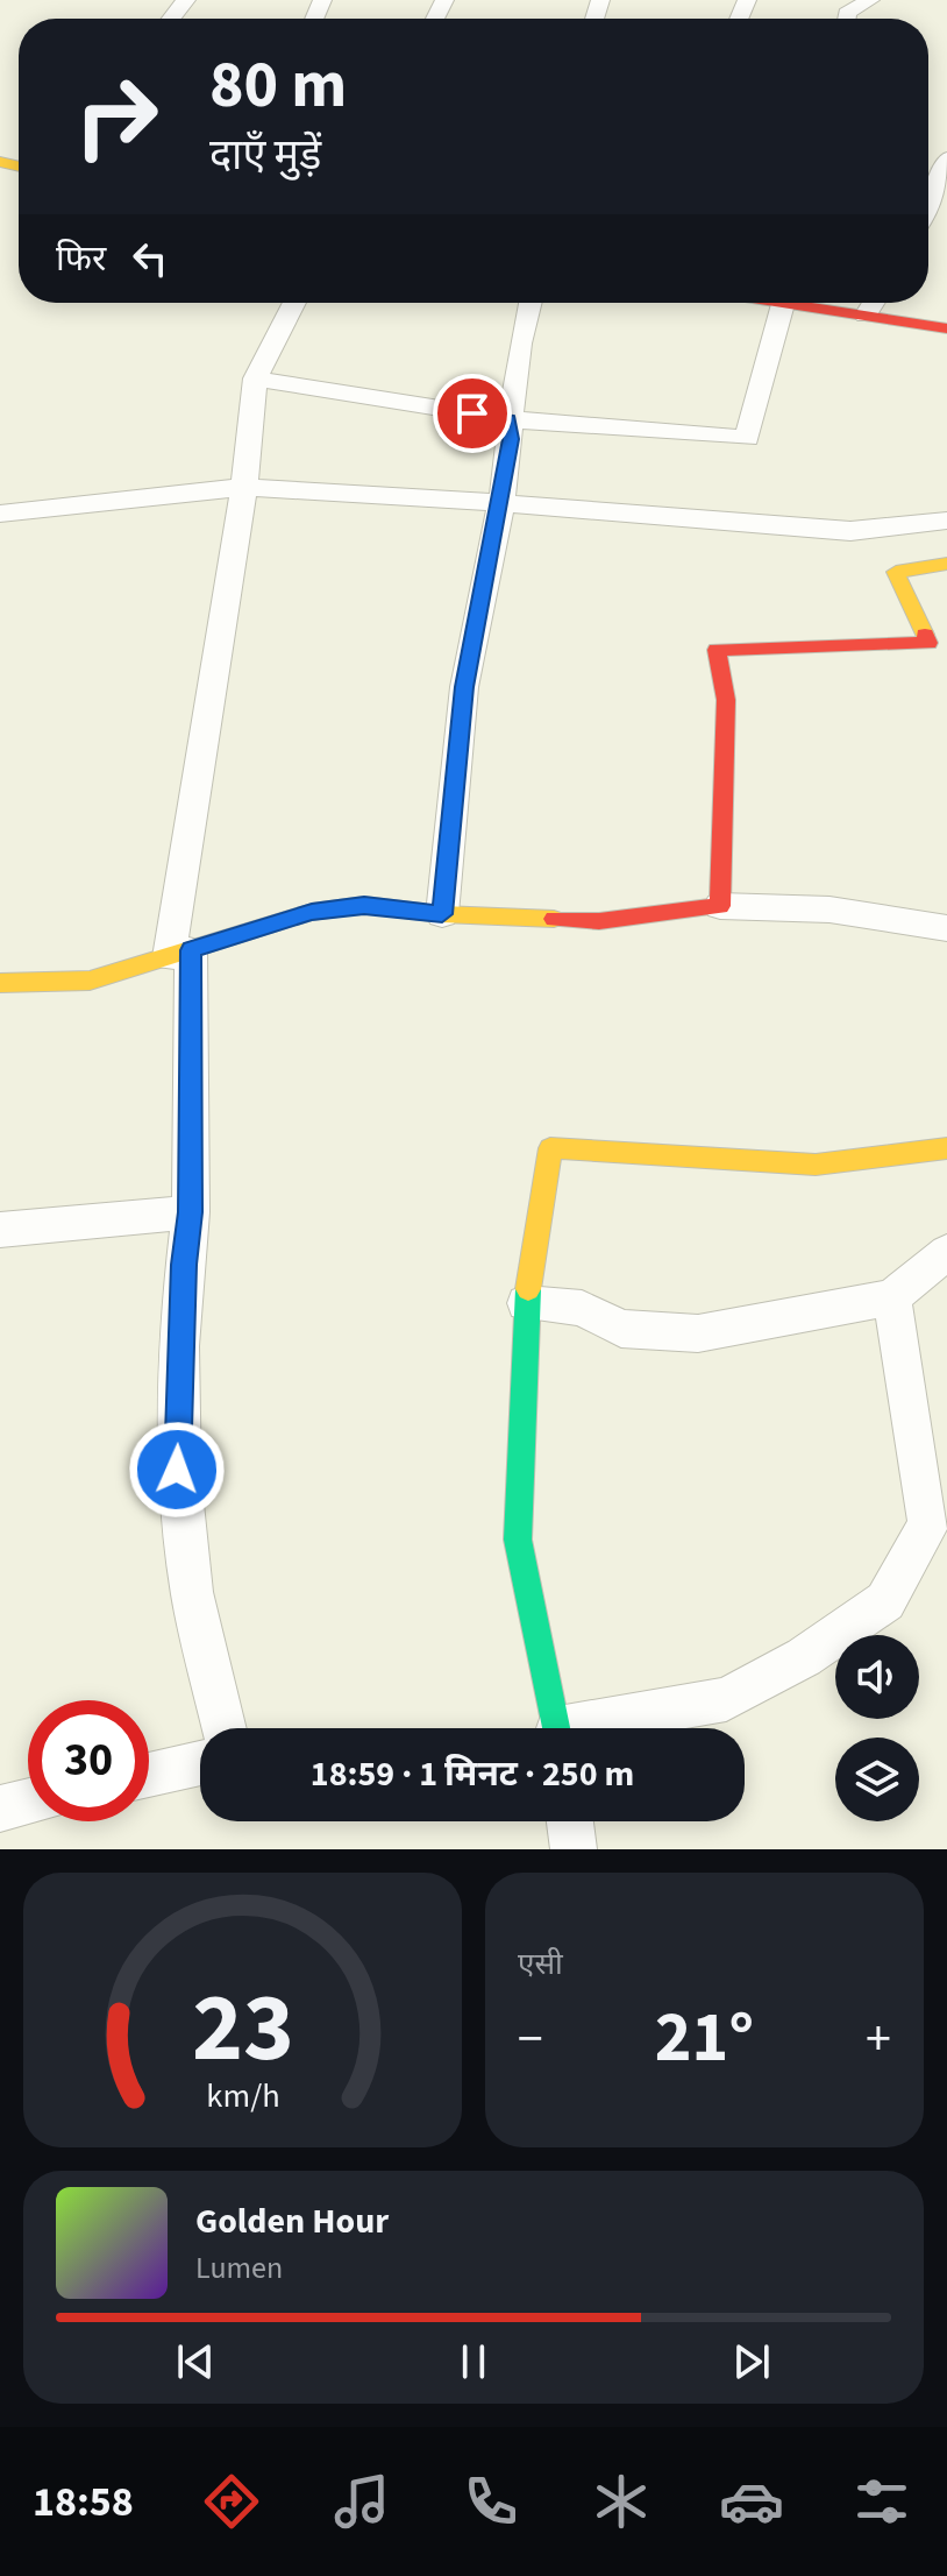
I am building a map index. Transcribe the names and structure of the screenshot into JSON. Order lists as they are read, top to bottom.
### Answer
{
  "page": {
    "turn": ["80 m", "दाएँ मुड़ें"],
    "then": "फिर",
    "limit": "30",
    "trip": "18:59 · 1 मिनट · 250 m",
    "tile": "एसी",
    "heat": ["−", "21°", "+"],
    "song": ["Golden Hour", "Lumen"],
    "tabs": "18:58",
    "gauge": ["23", "km/h"]
  }
}
